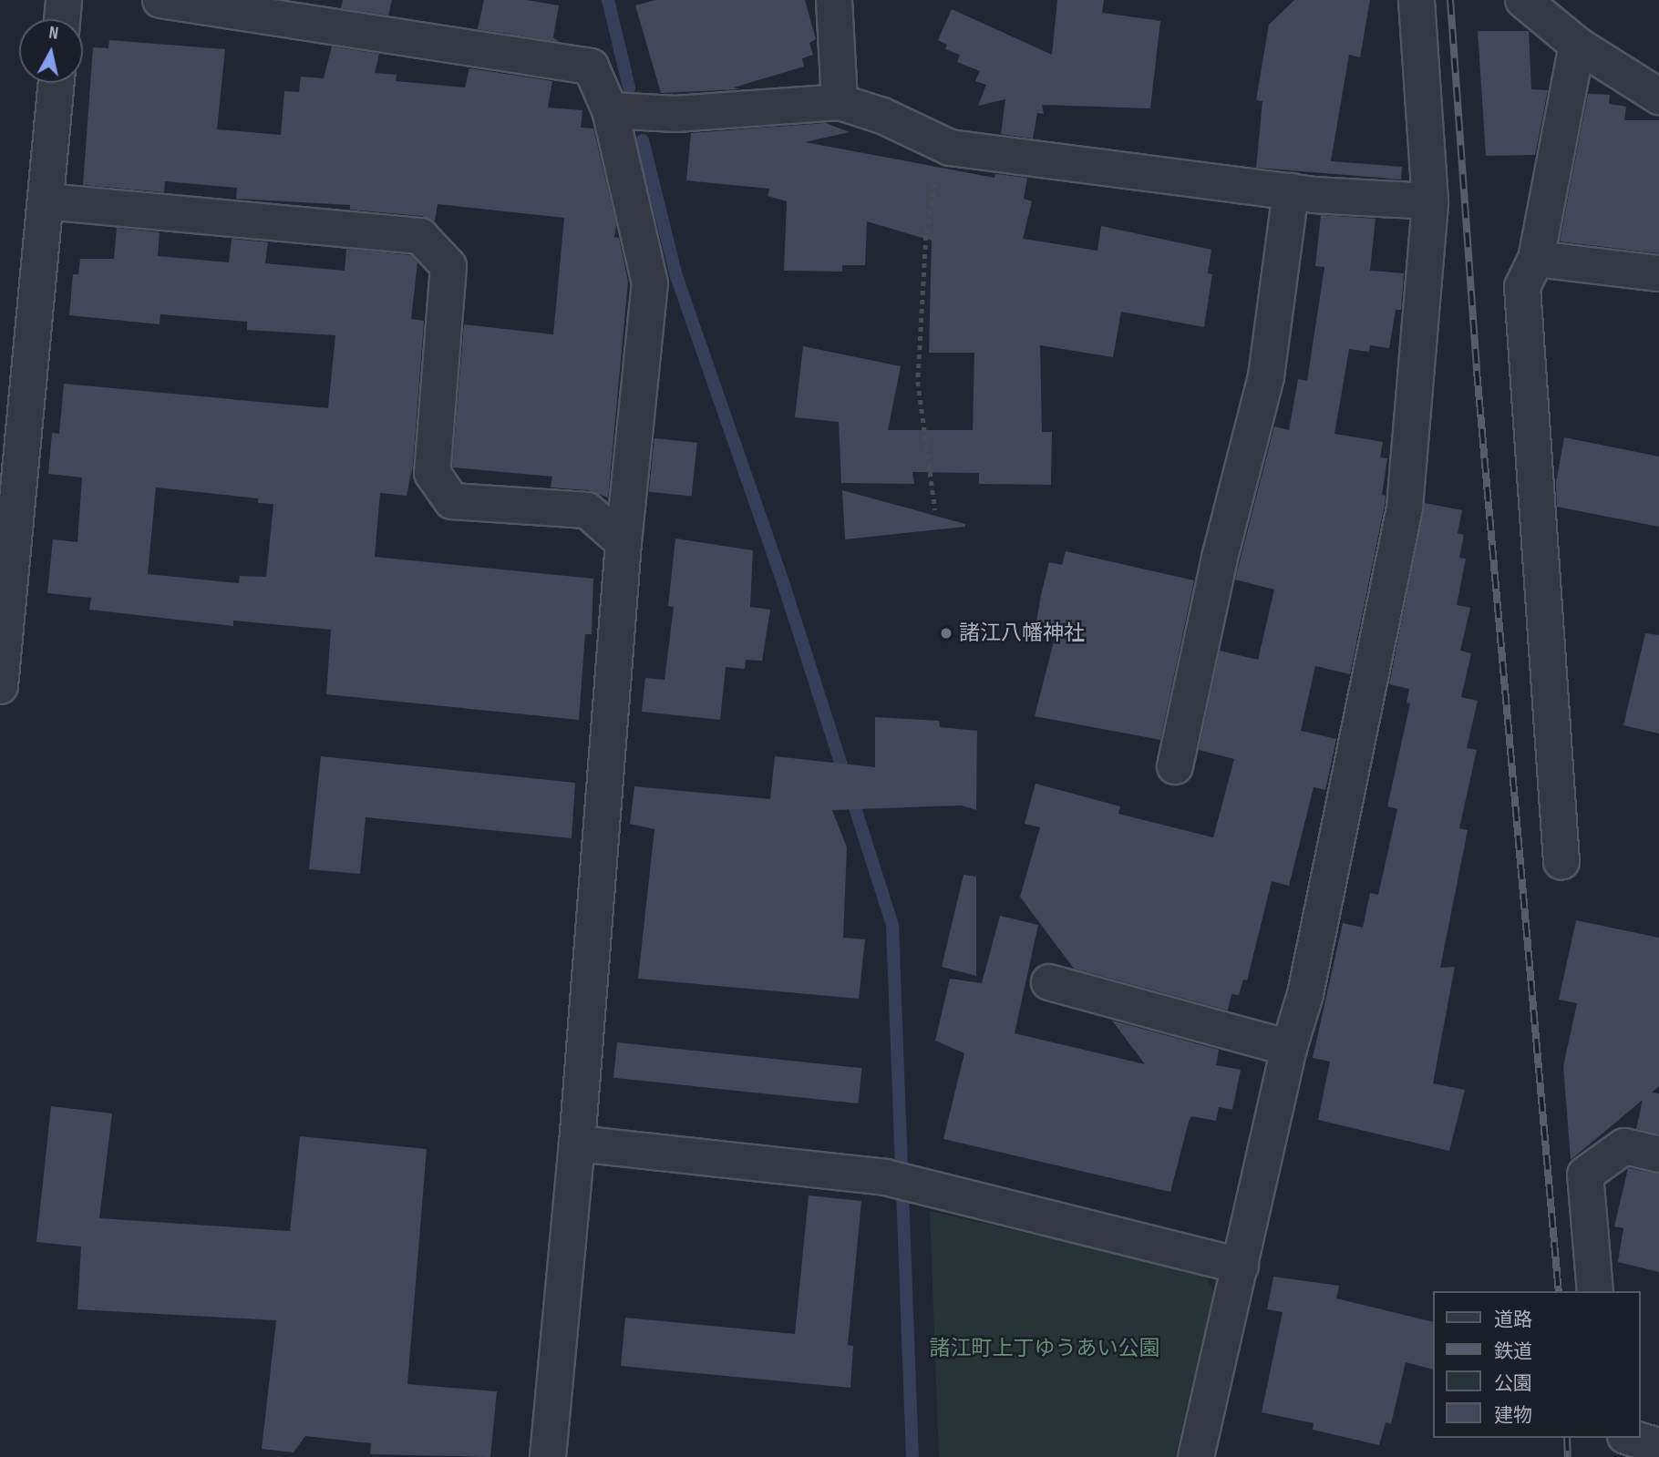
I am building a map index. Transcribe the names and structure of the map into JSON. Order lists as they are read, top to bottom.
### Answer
{
  "parks": ["諸江町上丁ゆうあい公園"],
  "places": ["諸江八幡神社"],
  "legend": [
    "道路",
    "鉄道",
    "公園",
    "建物"
  ],
  "north": "top"
}
